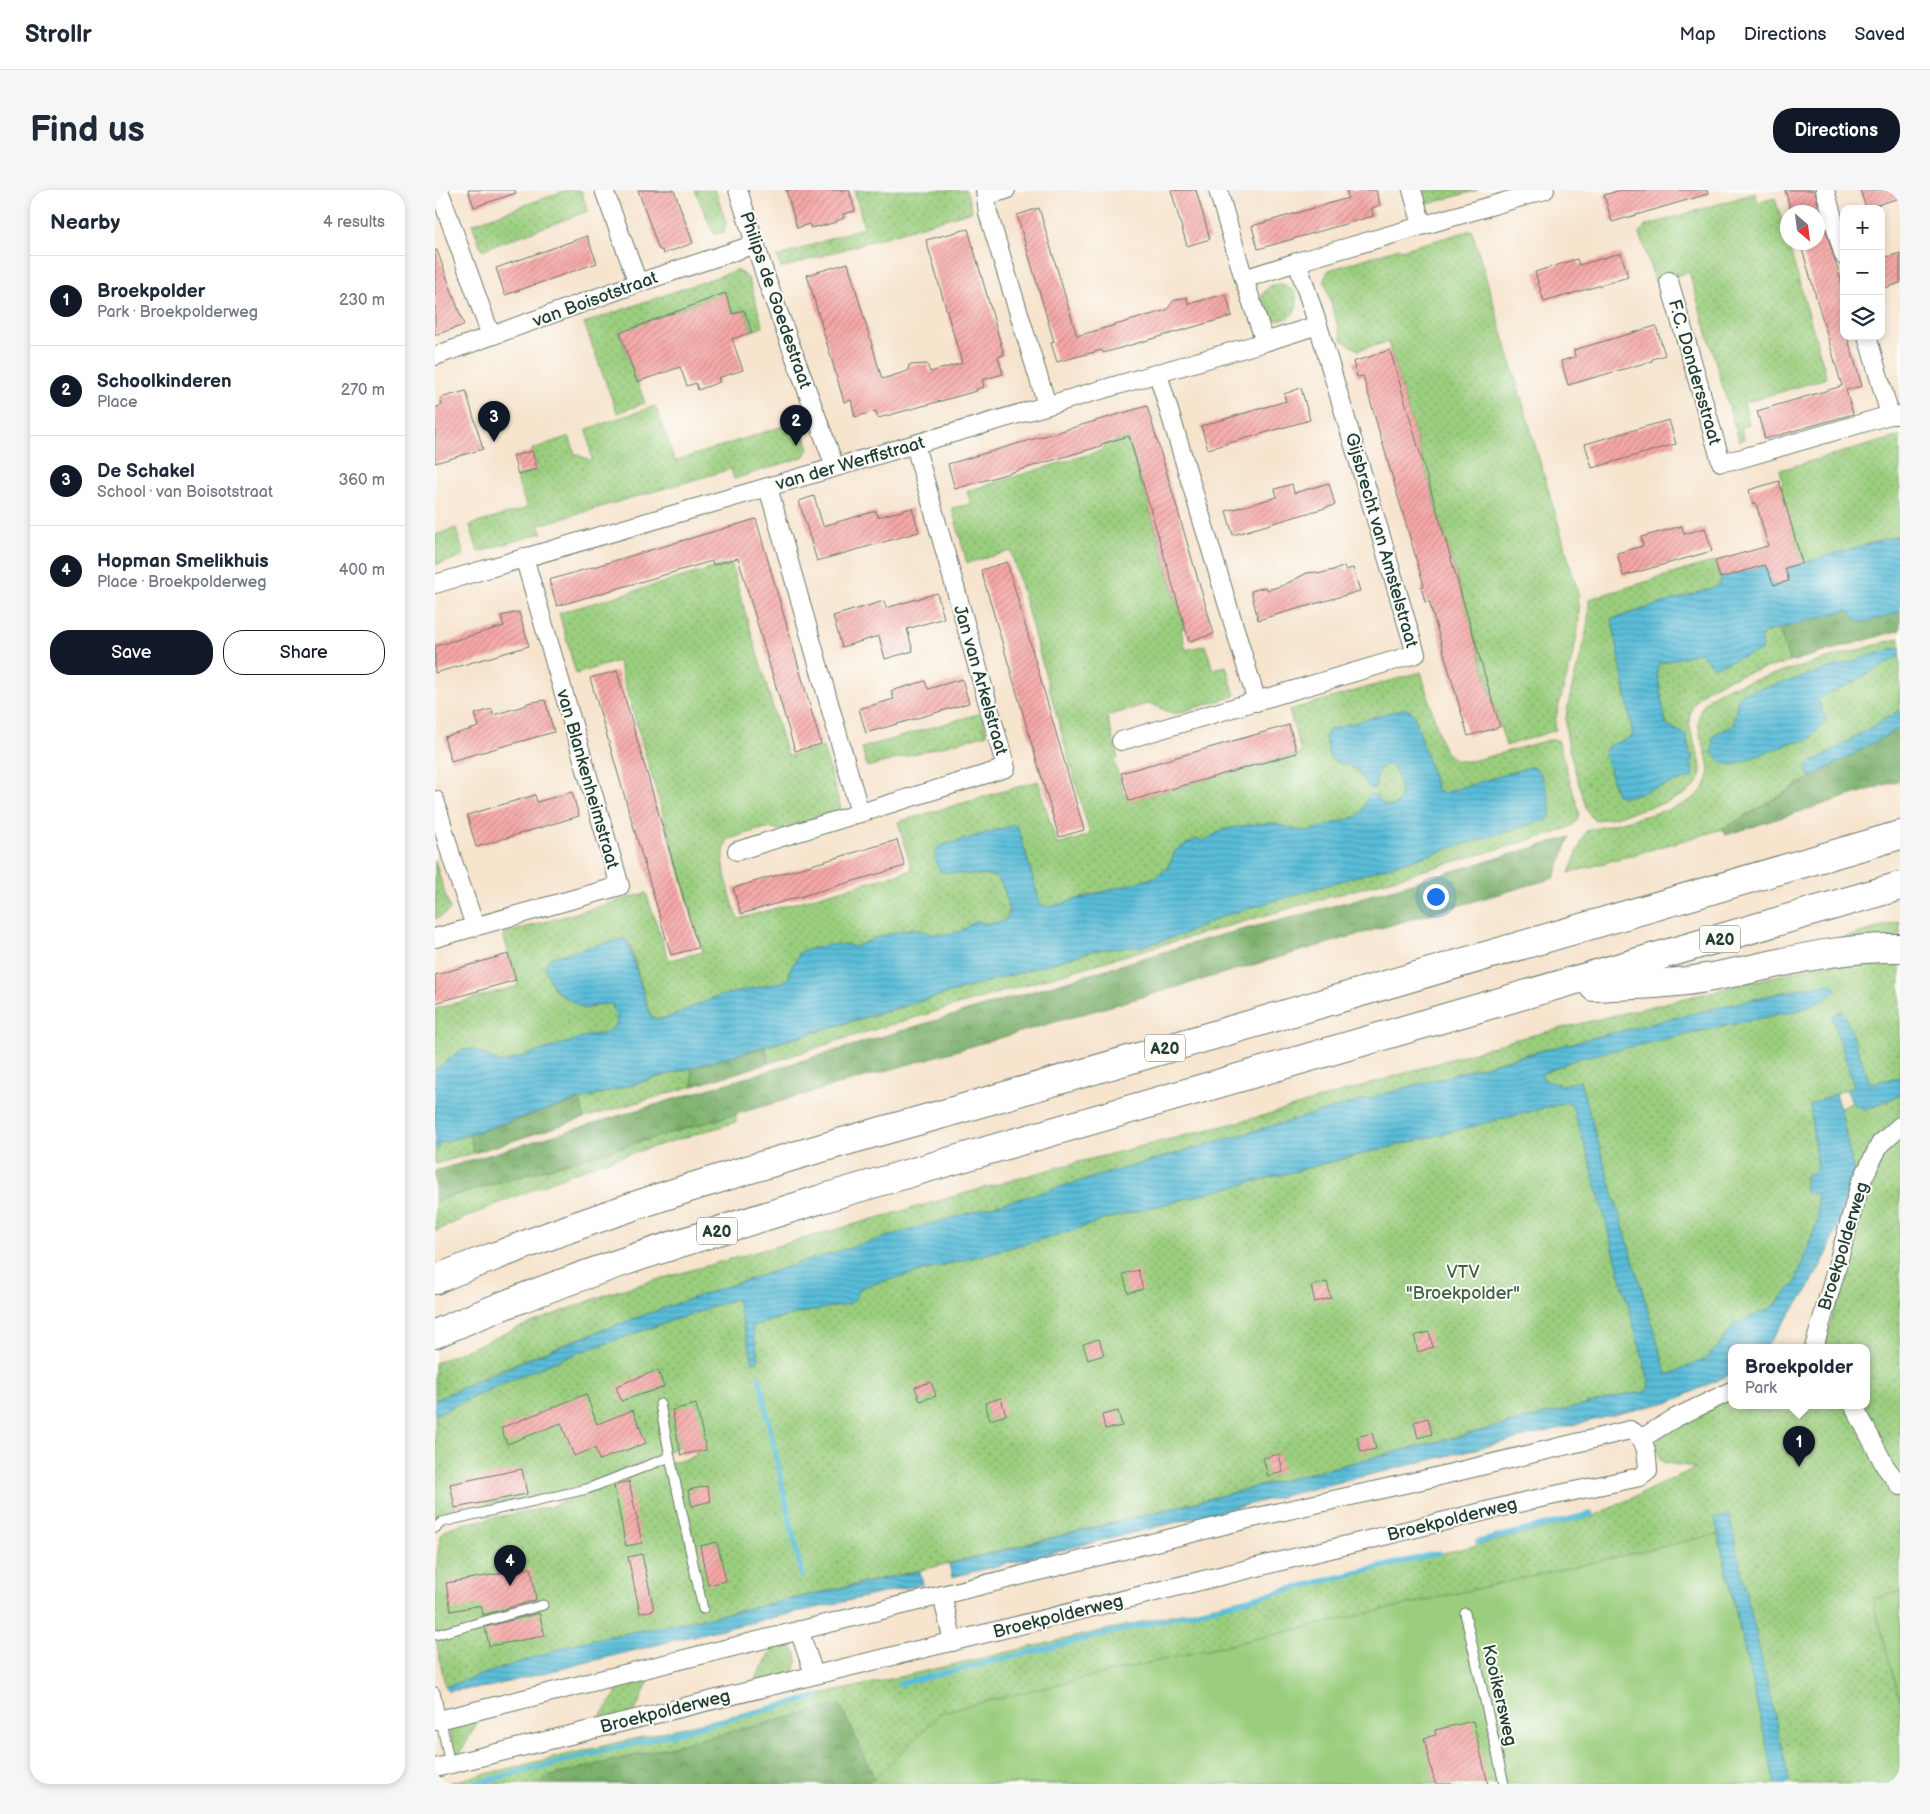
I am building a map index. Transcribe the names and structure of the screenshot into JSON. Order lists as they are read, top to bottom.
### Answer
{
  "streets": {
    "highway": ["A20"],
    "street": [
      "van Boisotstraat",
      "Philips de Goedestraat",
      "F.C. Dondersstraat",
      "van der Werffstraat",
      "Gijsbrecht van Amstelstraat",
      "Jan van Arkelstraat",
      "van Blankenheimstraat",
      "Broekpolderweg"
    ],
    "lane": ["Kooikersweg"]
  },
  "crossings": [
    ["van Boisotstraat", "Philips de Goedestraat"],
    ["Philips de Goedestraat", "van der Werffstraat"],
    ["van der Werffstraat", "Gijsbrecht van Amstelstraat"],
    ["van der Werffstraat", "Jan van Arkelstraat"],
    ["van der Werffstraat", "van Blankenheimstraat"]
  ],
  "parks": ["VTV \"Broekpolder\""],
  "north": "bottom right",
  "page": {
    "header": "Strollr",
    "nav": ["Map", "Directions", "Saved"],
    "buttons": [
      "Directions",
      ["Save", "Share"]
    ],
    "title": "Find us",
    "heading": ["Nearby", "4 results"],
    "map_buttons": ["+", "−"],
    "list": [
      {
        "mark": "1",
        "name": "Broekpolder",
        "note": "Park · Broekpolderweg",
        "value": "230 m"
      },
      {
        "mark": "2",
        "name": "Schoolkinderen",
        "note": "Place",
        "value": "270 m"
      },
      {
        "mark": "3",
        "name": "De Schakel",
        "note": "School · van Boisotstraat",
        "value": "360 m"
      },
      {
        "mark": "4",
        "name": "Hopman Smelikhuis",
        "note": "Place · Broekpolderweg",
        "value": "400 m"
      }
    ],
    "pins": [
      "3",
      "2",
      "1",
      "4"
    ],
    "popup": ["Broekpolder", "Park"]
  }
}
